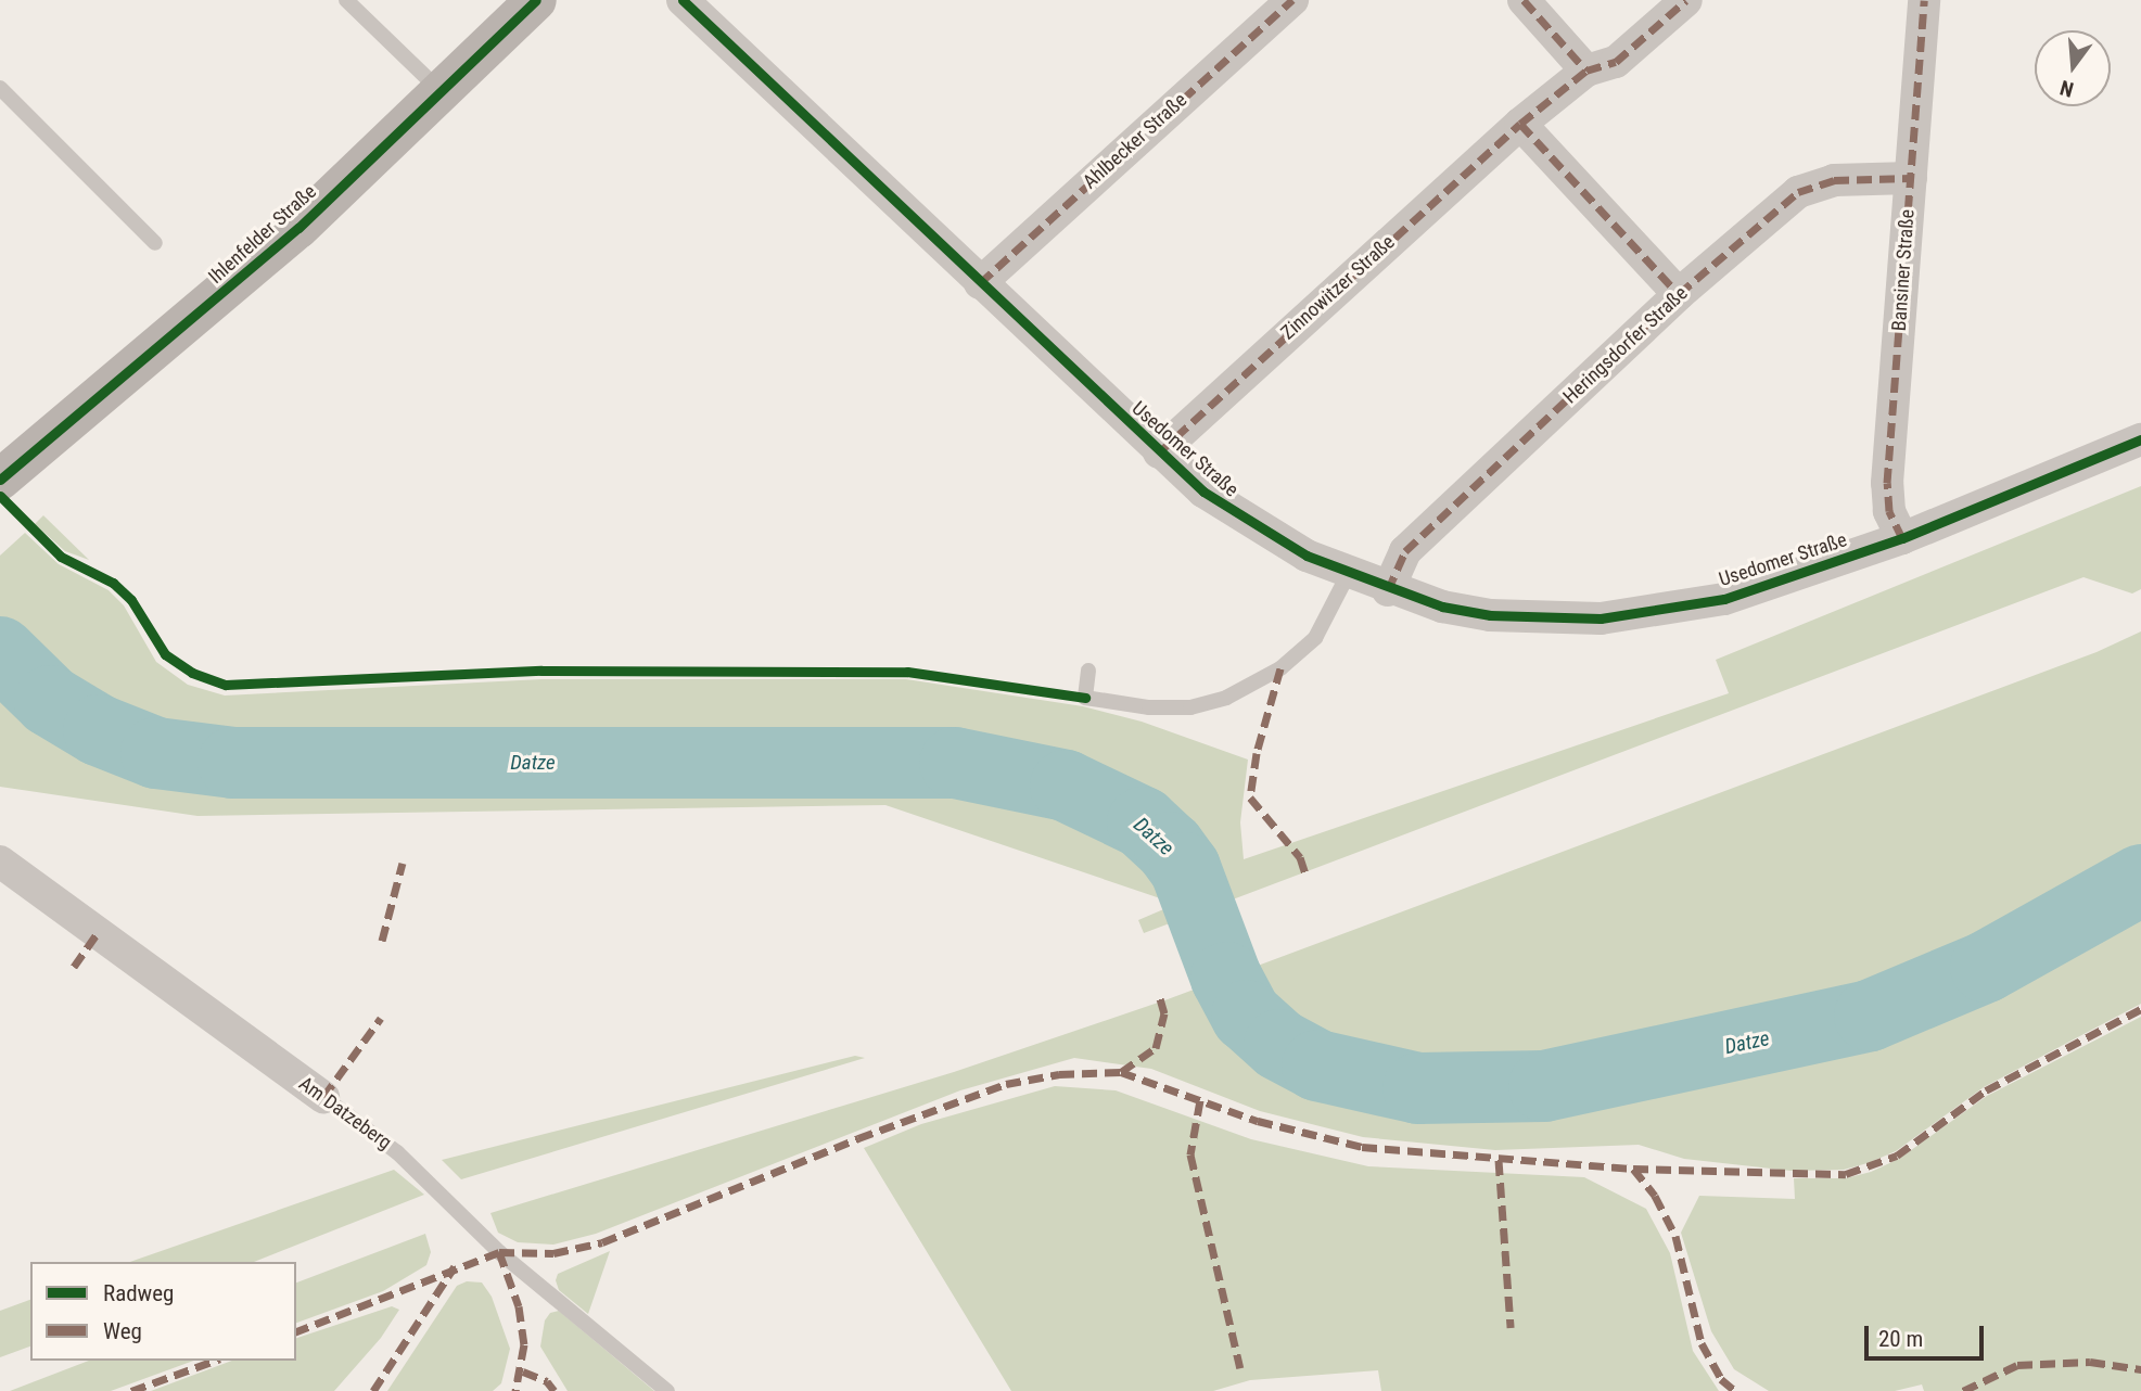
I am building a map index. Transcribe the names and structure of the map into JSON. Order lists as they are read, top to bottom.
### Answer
{
  "streets": {
    "main road": ["Ihlenfelder Straße"],
    "street": [
      "Ahlbecker Straße",
      "Bansiner Straße",
      "Zinnowitzer Straße",
      "Heringsdorfer Straße",
      "Usedomer Straße",
      "Am Datzeberg"
    ]
  },
  "crossings": [
    ["Ahlbecker Straße", "Usedomer Straße"],
    ["Bansiner Straße", "Heringsdorfer Straße"],
    ["Bansiner Straße", "Usedomer Straße"],
    ["Zinnowitzer Straße", "Usedomer Straße"],
    ["Heringsdorfer Straße", "Usedomer Straße"]
  ],
  "water": ["Datze"],
  "legend": ["Radweg", "Weg"],
  "scale_bar": "20 m",
  "north": "bottom"
}
